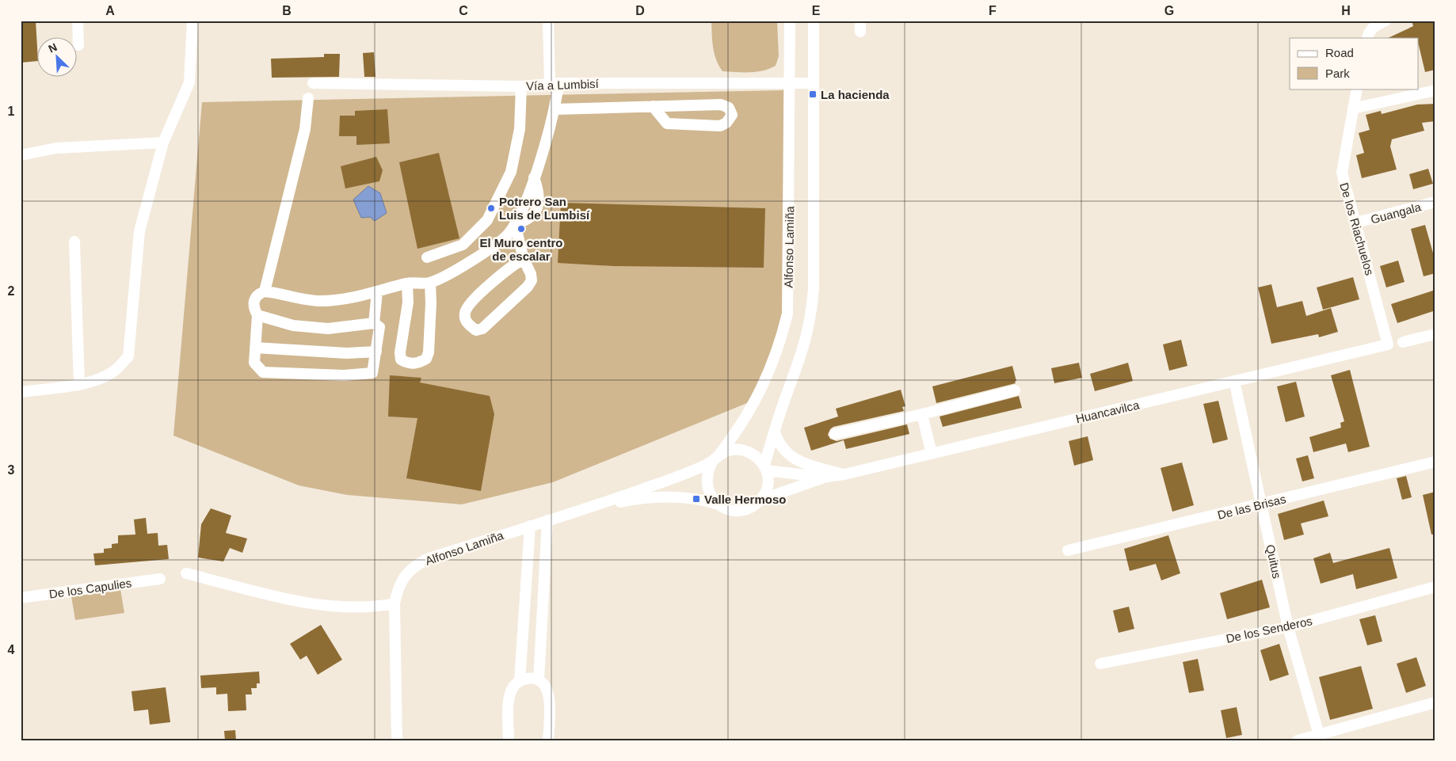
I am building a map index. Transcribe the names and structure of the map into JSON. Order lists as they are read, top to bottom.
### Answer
{
  "streets": {
    "street": [
      "Vía a Lumbisí",
      "Guangala",
      "De los Riachuelos",
      "Alfonso Lamiña",
      "Huancavilca",
      "De las Brisas",
      "Quitus",
      "De los Capulies",
      "De los Senderos"
    ]
  },
  "crossings": [
    ["Vía a Lumbisí", "Alfonso Lamiña"],
    ["Guangala", "De los Riachuelos"],
    ["De los Riachuelos", "Huancavilca"],
    ["Alfonso Lamiña", "Huancavilca"],
    ["Huancavilca", "Quitus"],
    ["De las Brisas", "Quitus"],
    ["Quitus", "De los Senderos"]
  ],
  "places": {
    "transit": ["La hacienda", "Valle Hermoso"],
    "other": ["Potrero San Luis de Lumbisí", "El Muro centro de escalar"]
  },
  "legend": ["Road", "Park"],
  "north": "top left",
  "grid": {
    "columns": [
      "A",
      "B",
      "C",
      "D",
      "E",
      "F",
      "G",
      "H"
    ],
    "rows": [
      "1",
      "2",
      "3",
      "4"
    ]
  }
}
